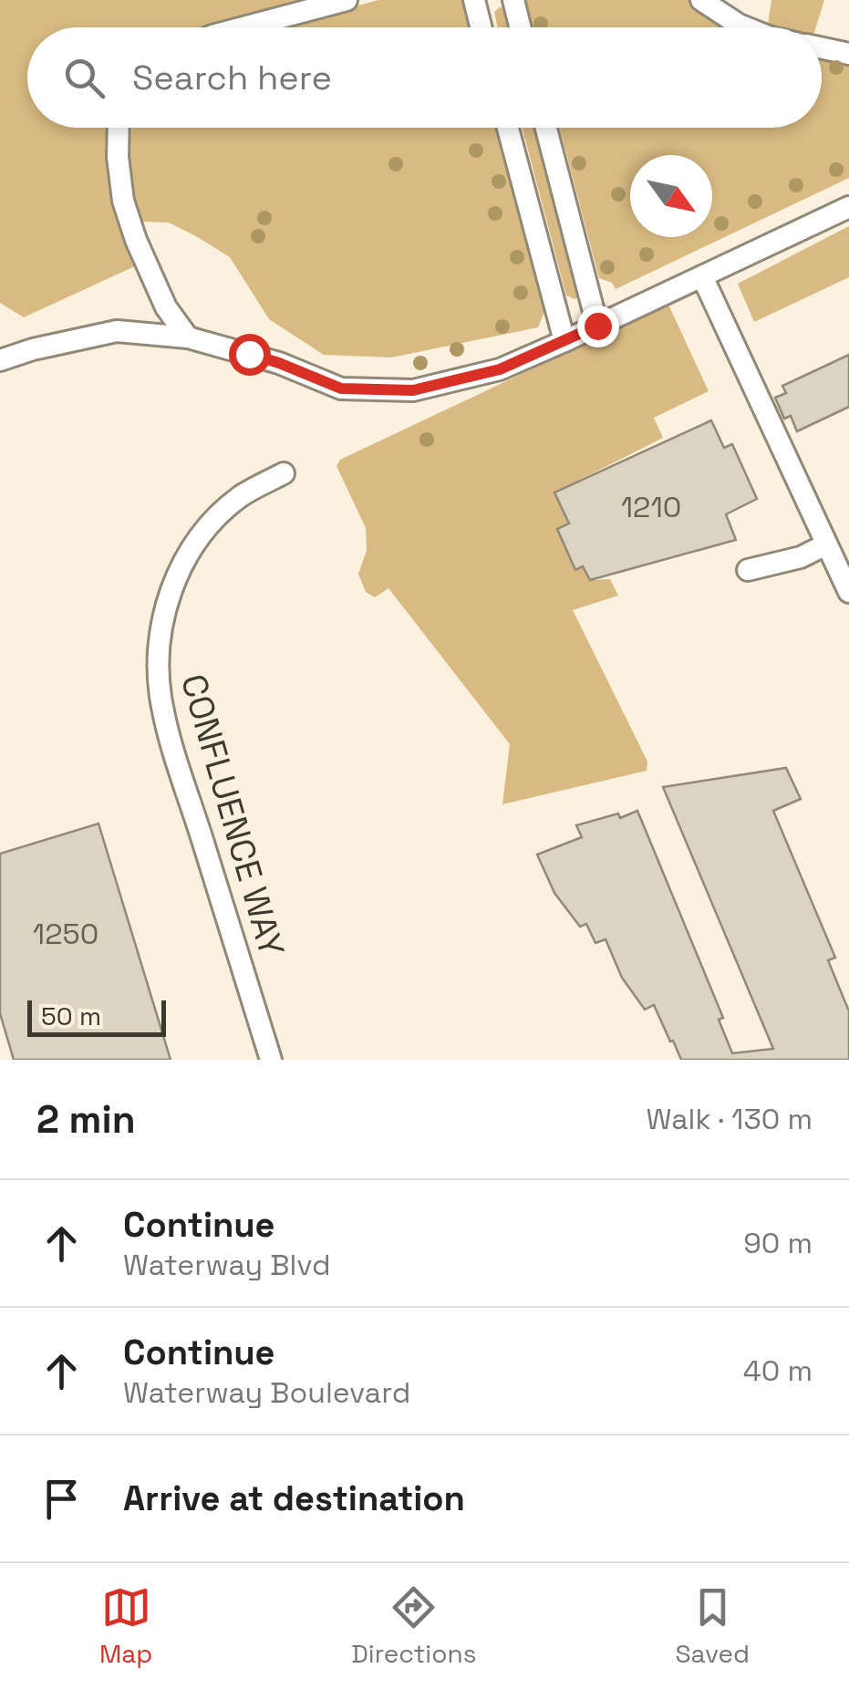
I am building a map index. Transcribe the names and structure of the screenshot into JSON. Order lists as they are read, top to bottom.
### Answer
{
  "streets": {
    "street": ["CONFLUENCE WAY"]
  },
  "house_numbers": ["1210", "1250"],
  "scale_bar": "50 m",
  "north": "bottom right",
  "page": {
    "search": "Search here",
    "scale": "50 m",
    "heading": ["2 min", "Walk · 130 m"],
    "list": [
      ["Continue", "Waterway Blvd", "90 m"],
      ["Continue", "Waterway Boulevard", "40 m"],
      "Arrive at destination"
    ],
    "nav": ["Map", "Directions", "Saved"]
  }
}
